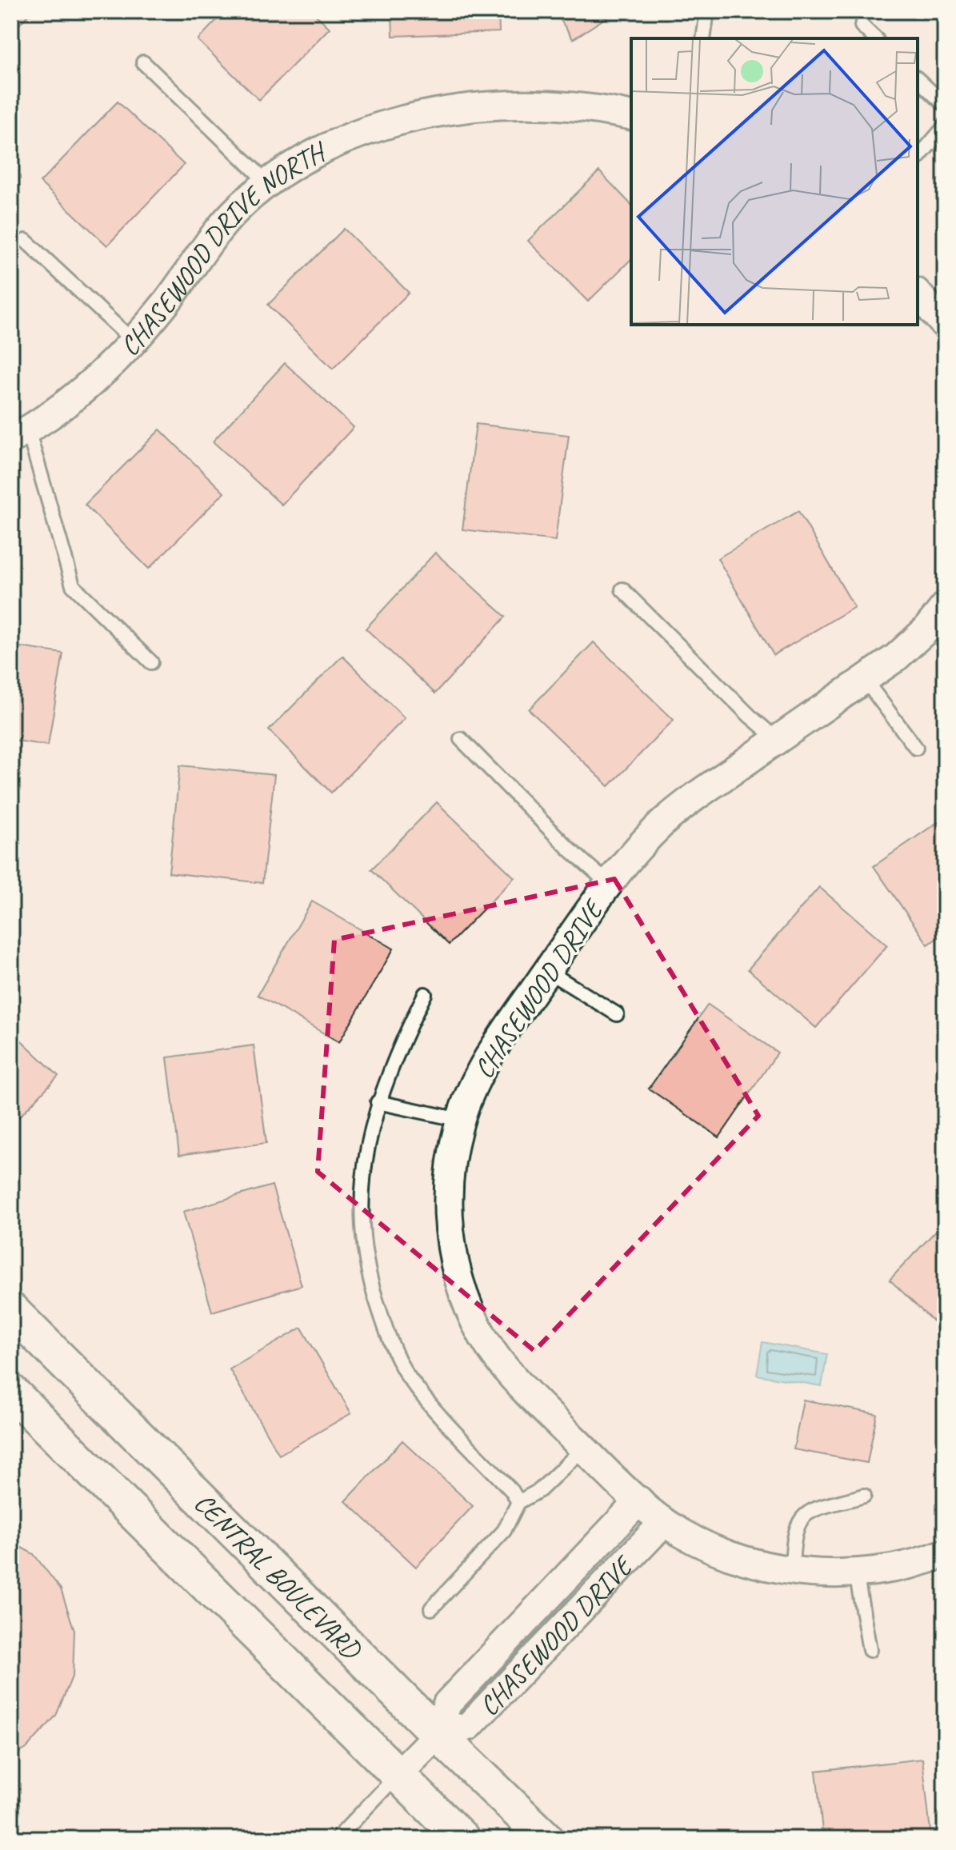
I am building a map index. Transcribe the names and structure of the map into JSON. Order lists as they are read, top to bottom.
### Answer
{
  "streets": {
    "street": ["CHASEWOOD DRIVE NORTH", "CHASEWOOD DRIVE", "CENTRAL BOULEVARD"]
  },
  "crossings": [
    ["CHASEWOOD DRIVE", "CENTRAL BOULEVARD"]
  ]
}
